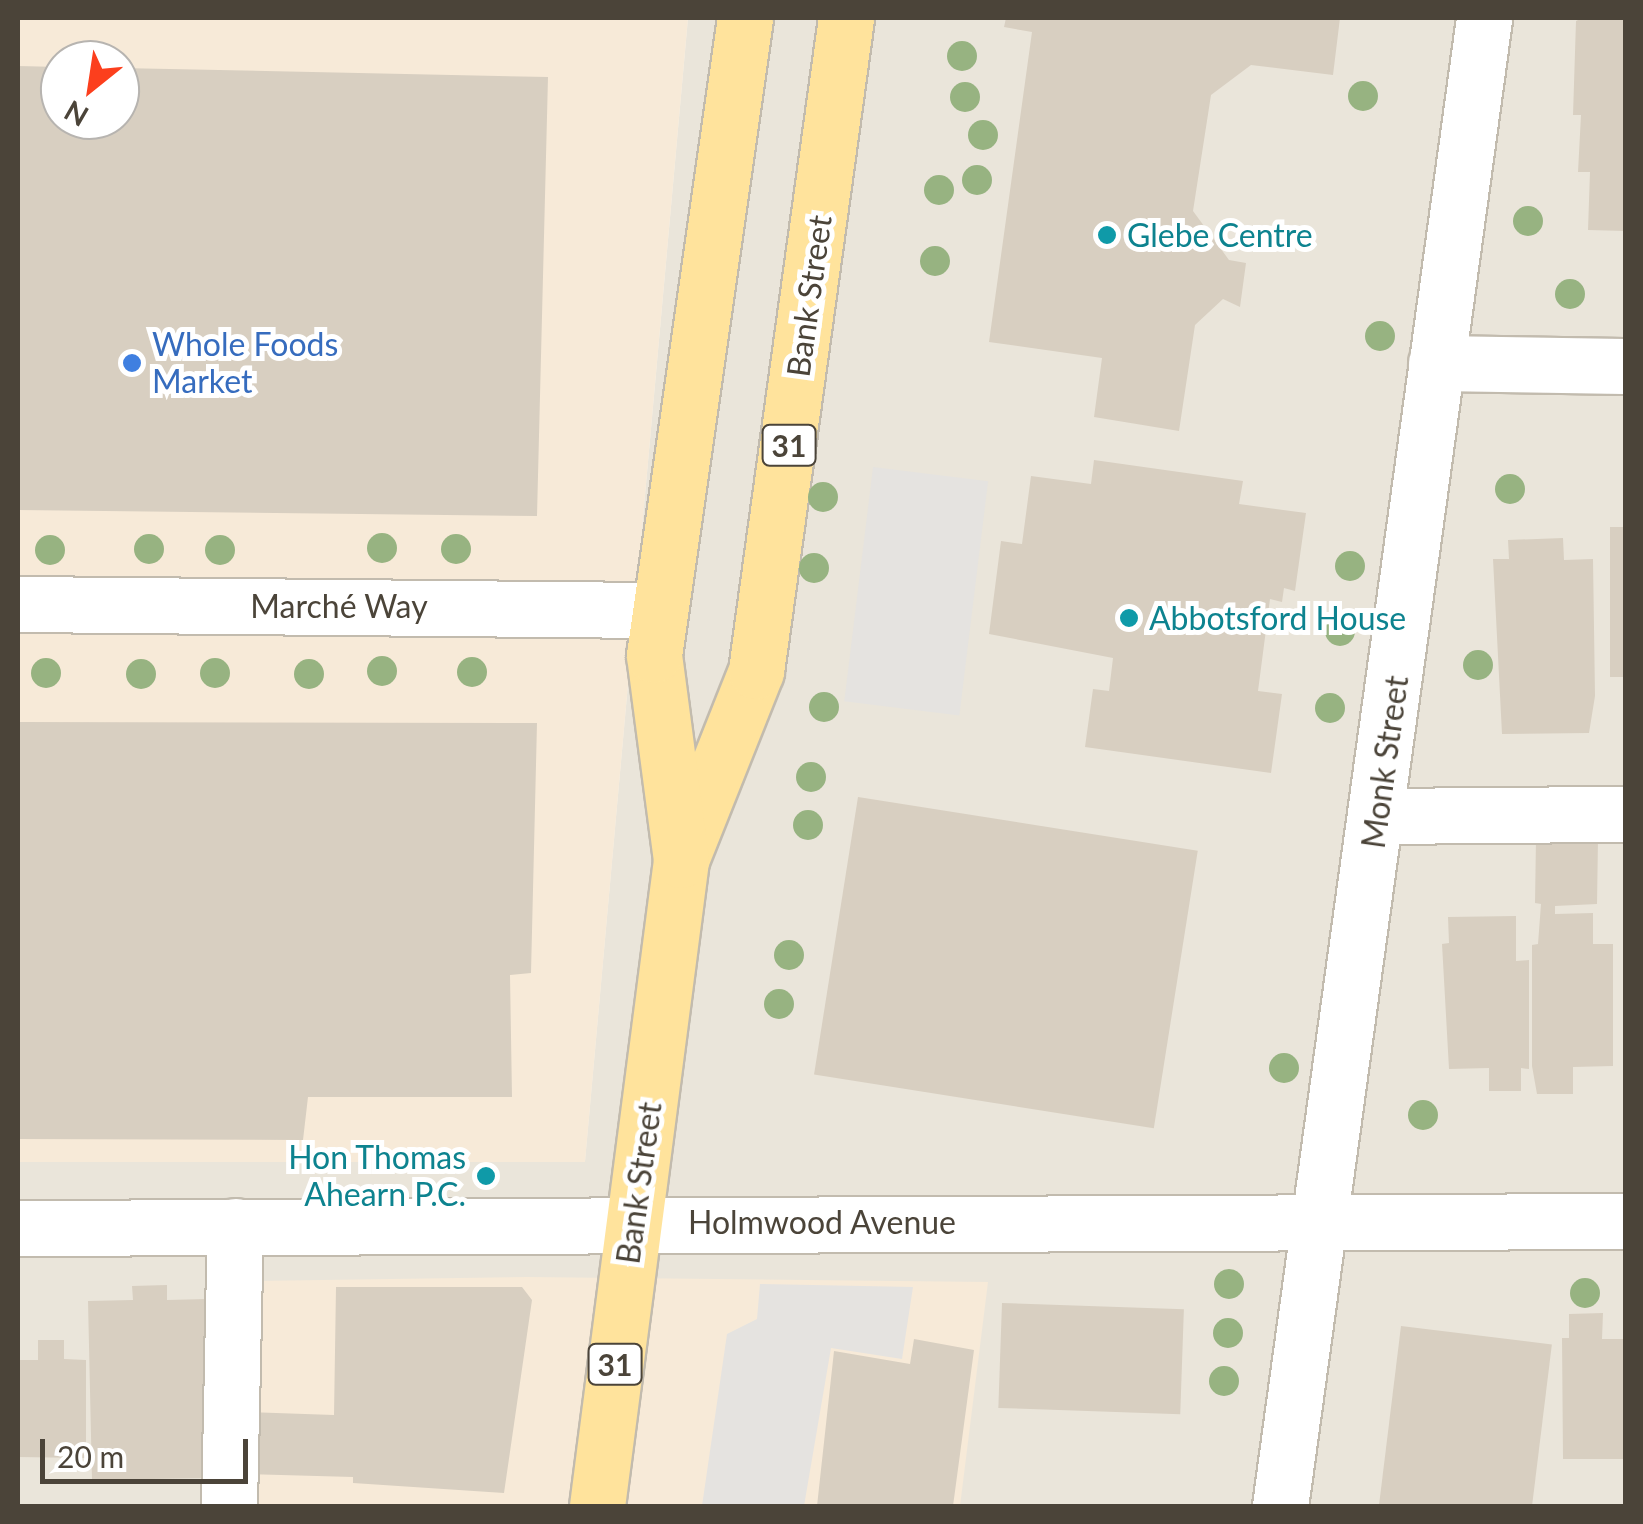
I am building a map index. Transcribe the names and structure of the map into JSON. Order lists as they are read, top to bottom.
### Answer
{
  "streets": {
    "main road": ["Bank Street", "31"],
    "street": ["Marché Way", "Monk Street", "Holmwood Avenue"]
  },
  "crossings": [
    ["Bank Street", "Marché Way"],
    ["Bank Street", "Holmwood Avenue"],
    ["Monk Street", "Holmwood Avenue"]
  ],
  "places": [
    "Glebe Centre",
    "Whole Foods Market",
    "Abbotsford House",
    "Hon Thomas Ahearn P.C."
  ],
  "scale_bar": "20 m",
  "north": "bottom left"
}
